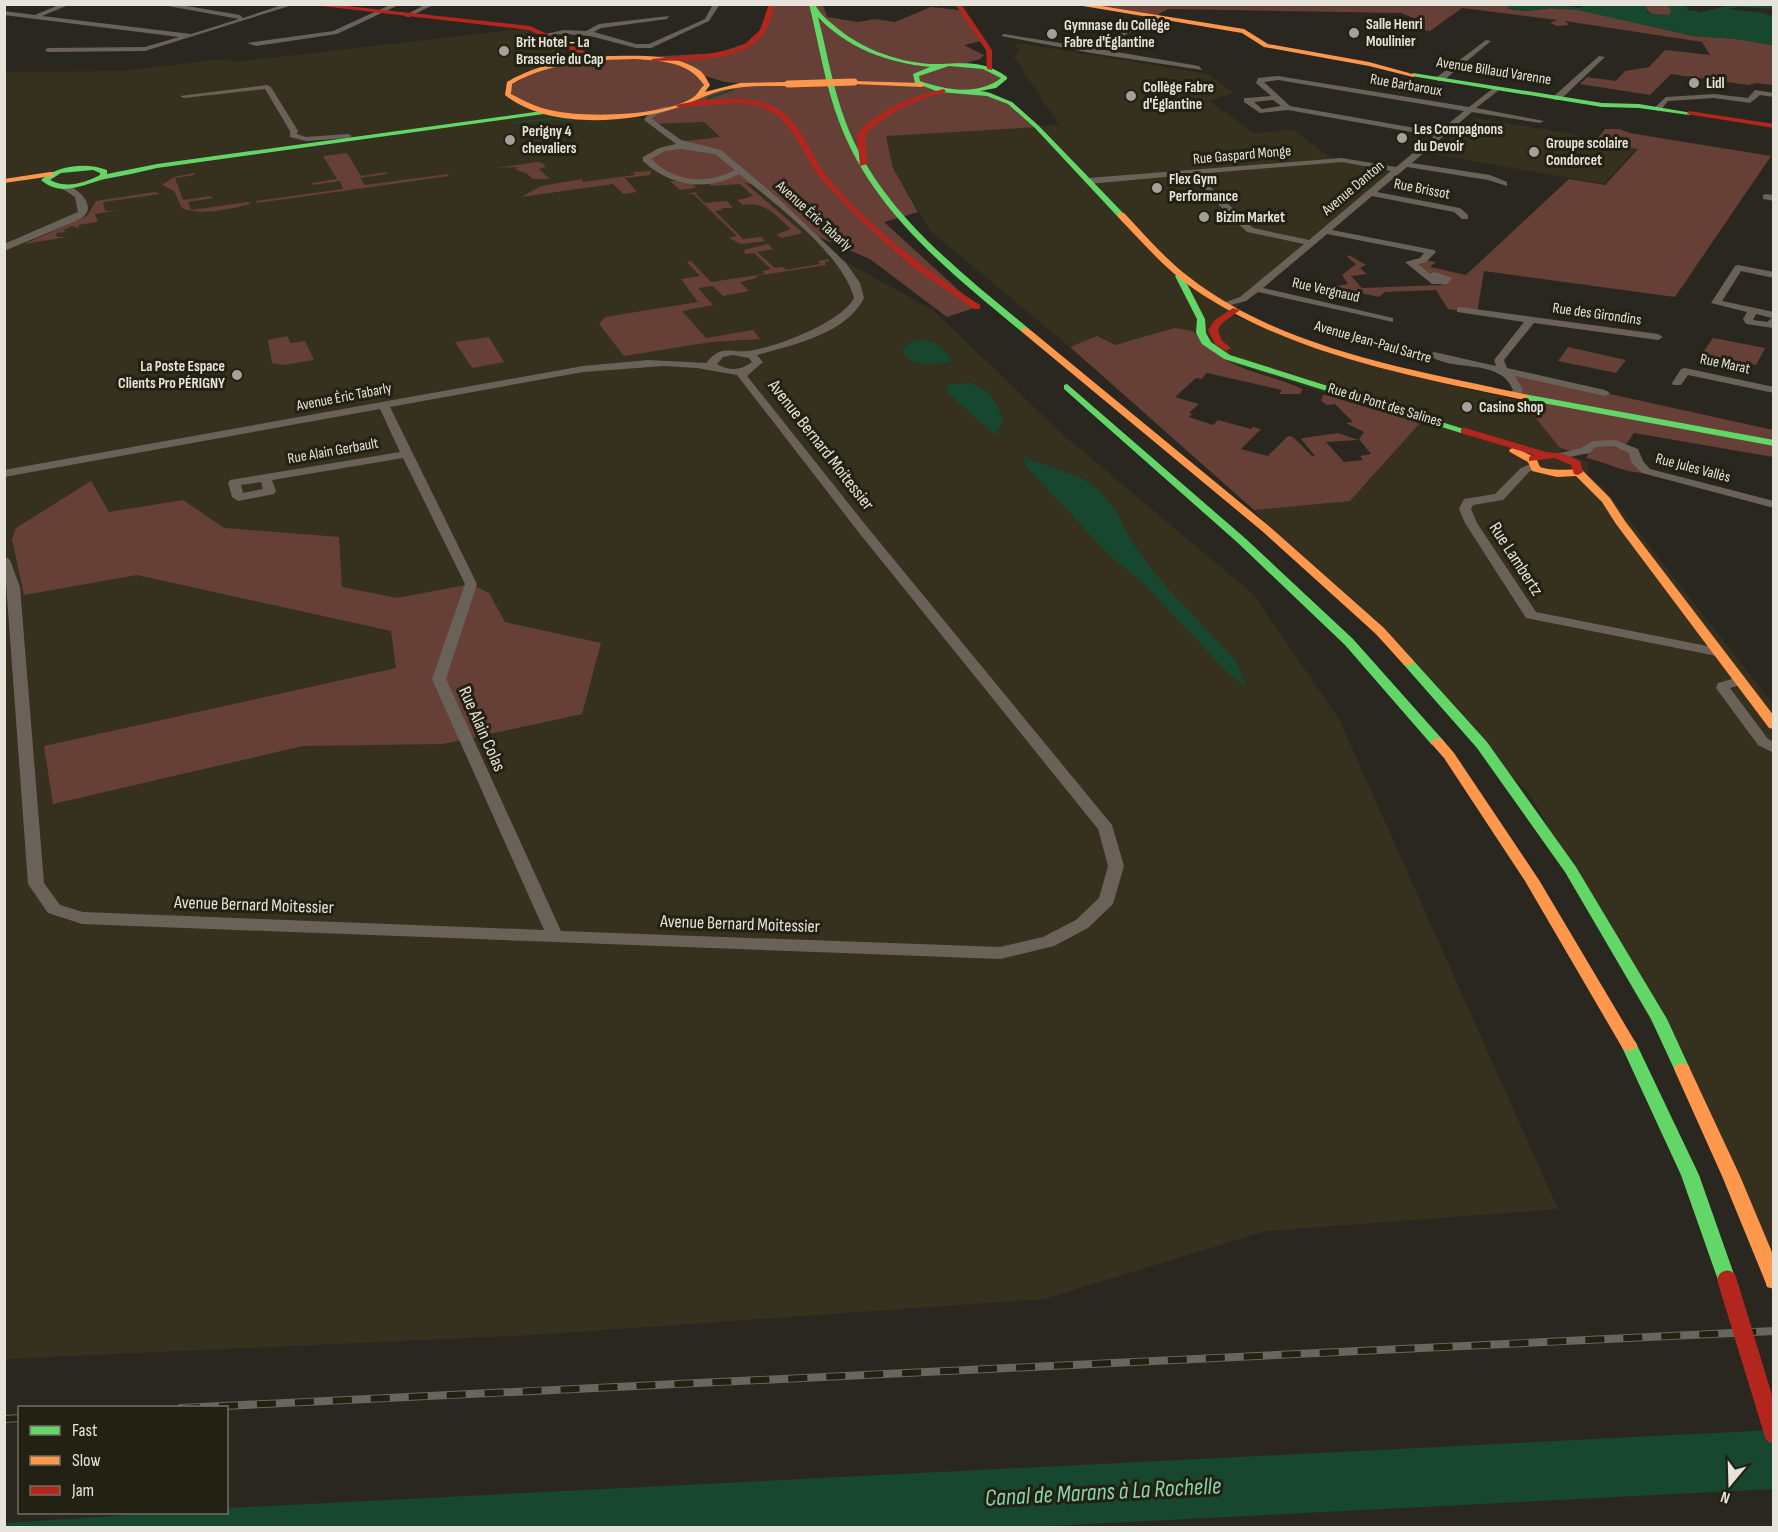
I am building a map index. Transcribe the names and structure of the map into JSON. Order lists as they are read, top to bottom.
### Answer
{
  "streets": {
    "main road": ["Avenue Billaud Varenne", "Avenue Jean-Paul Sartre", "Rue du Pont des Salines"],
    "street": [
      "Rue Barbaroux",
      "Rue Gaspard Monge",
      "Avenue Danton",
      "Rue Brissot",
      "Avenue Éric Tabarly",
      "Rue Vergnaud",
      "Rue des Girondins",
      "Rue Marat",
      "Avenue Bernard Moitessier",
      "Rue Alain Gerbault",
      "Rue Jules Vallès",
      "Rue Lambertz",
      "Rue Alain Colas"
    ]
  },
  "crossings": [
    ["Avenue Billaud Varenne", "Avenue Danton"],
    ["Rue Barbaroux", "Avenue Danton"],
    ["Rue Gaspard Monge", "Avenue Danton"],
    ["Rue Gaspard Monge", "Avenue Jean-Paul Sartre"],
    ["Avenue Danton", "Rue Brissot"],
    ["Avenue Danton", "Rue Vergnaud"],
    ["Avenue Danton", "Avenue Jean-Paul Sartre"],
    ["Avenue Éric Tabarly", "Avenue Bernard Moitessier"],
    ["Avenue Éric Tabarly", "Rue Alain Colas"],
    ["Avenue Jean-Paul Sartre", "Rue du Pont des Salines"],
    ["Rue du Pont des Salines", "Rue Jules Vallès"],
    ["Rue du Pont des Salines", "Rue Lambertz"],
    ["Avenue Bernard Moitessier", "Rue Alain Colas"],
    ["Rue Alain Gerbault", "Rue Alain Colas"]
  ],
  "water": ["Canal de Marans à La Rochelle"],
  "places": [
    "Salle Henri Moulinier",
    "Gymnase du Collège Fabre d'Églantine",
    "Brit Hotel - La Brasserie du Cap",
    "Lidl",
    "Collège Fabre d'Églantine",
    "Les Compagnons du Devoir",
    "Perigny 4 chevaliers",
    "Groupe scolaire Condorcet",
    "Flex Gym Performance",
    "Bizim Market",
    "La Poste Espace Clients Pro PÉRIGNY",
    "Casino Shop"
  ],
  "legend": ["Fast", "Slow", "Jam"],
  "north": "bottom"
}
